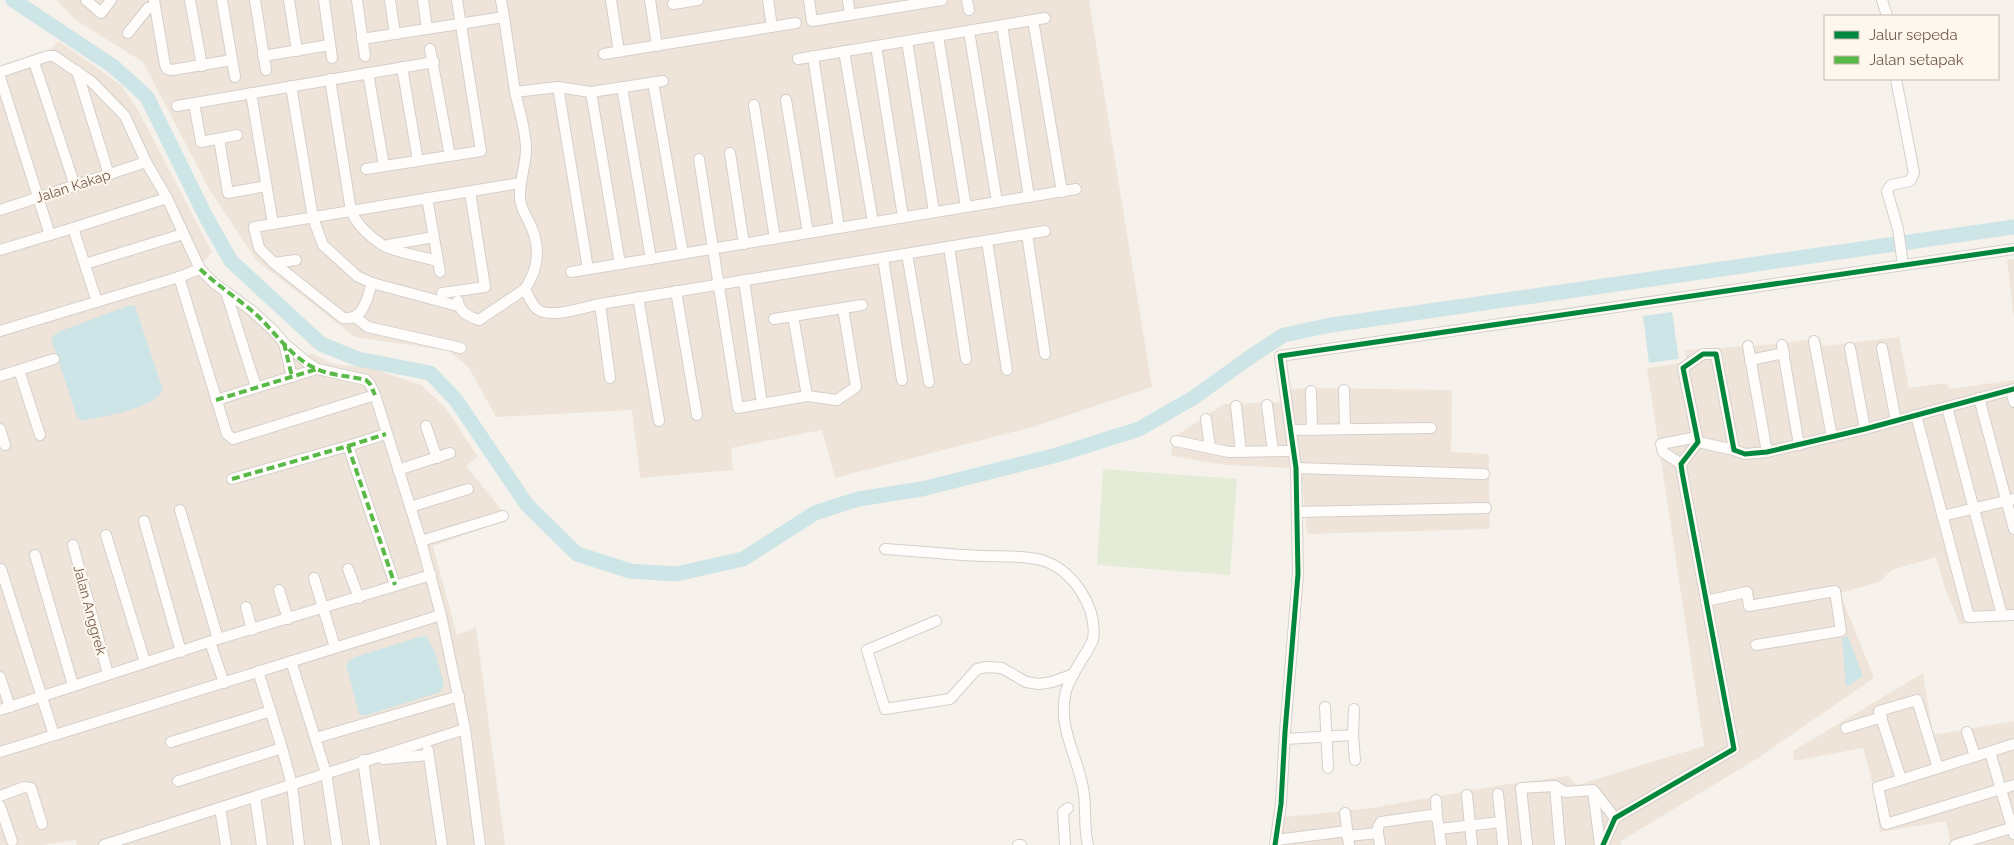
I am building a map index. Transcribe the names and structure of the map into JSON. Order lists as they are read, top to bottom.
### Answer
{
  "streets": {
    "street": ["Jalan Kakap", "Jalan Anggrek"]
  },
  "legend": ["Jalur sepeda", "Jalan setapak"]
}
